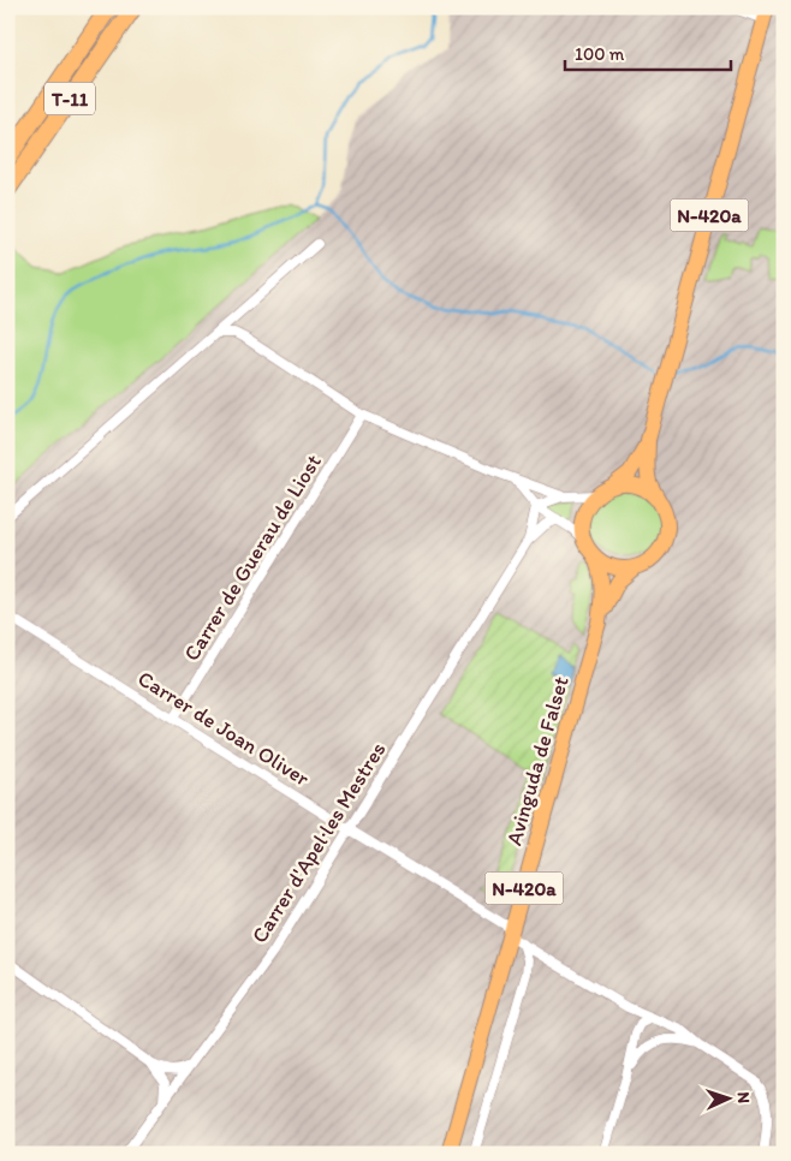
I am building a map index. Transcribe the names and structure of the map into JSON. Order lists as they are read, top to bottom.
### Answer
{
  "streets": {
    "highway": ["T-11"],
    "main road": ["N-420a", "Avinguda de Falset"],
    "street": ["Carrer de Guerau de Liost", "Carrer de Joan Oliver", "Carrer d'Apel·les Mestres"]
  },
  "crossings": [
    ["N-420a", "Avinguda de Falset"],
    ["Carrer de Guerau de Liost", "Carrer de Joan Oliver"],
    ["Carrer de Joan Oliver", "Avinguda de Falset"],
    ["Carrer de Joan Oliver", "Carrer d'Apel·les Mestres"]
  ],
  "scale_bar": "100 m",
  "north": "right"
}
